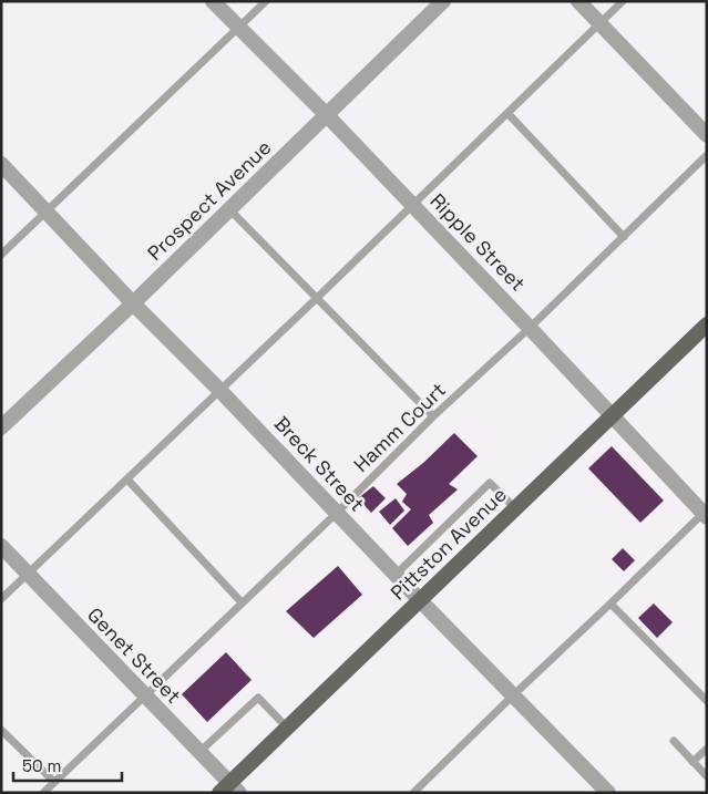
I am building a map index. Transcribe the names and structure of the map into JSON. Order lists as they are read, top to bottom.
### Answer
{
  "streets": {
    "main road": ["Pittston Avenue"],
    "street": [
      "Prospect Avenue",
      "Ripple Street",
      "Breck Street",
      "Genet Street"
    ],
    "lane": ["Hamm Court"]
  },
  "crossings": [
    ["Prospect Avenue", "Ripple Street"],
    ["Prospect Avenue", "Breck Street"],
    ["Ripple Street", "Hamm Court"],
    ["Ripple Street", "Pittston Avenue"],
    ["Hamm Court", "Breck Street"],
    ["Hamm Court", "Genet Street"],
    ["Breck Street", "Pittston Avenue"],
    ["Pittston Avenue", "Genet Street"]
  ],
  "scale_bar": "50 m"
}
